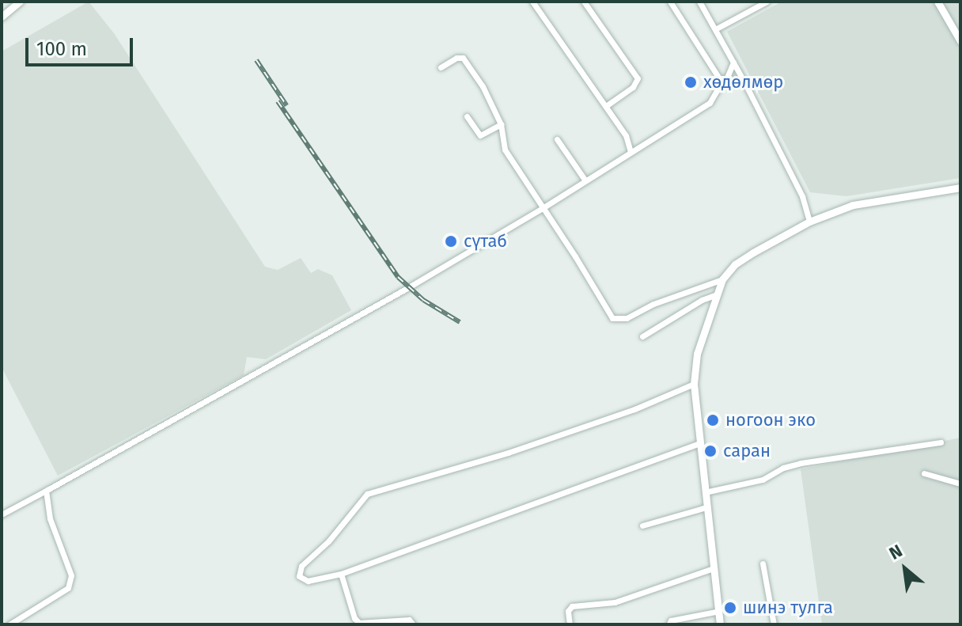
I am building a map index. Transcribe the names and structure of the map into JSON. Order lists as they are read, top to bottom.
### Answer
{
  "places": [
    "хөдөлмөр",
    "сүтаб",
    "ногоон эко",
    "саран",
    "шинэ тулга"
  ],
  "scale_bar": "100 m",
  "north": "top left"
}
